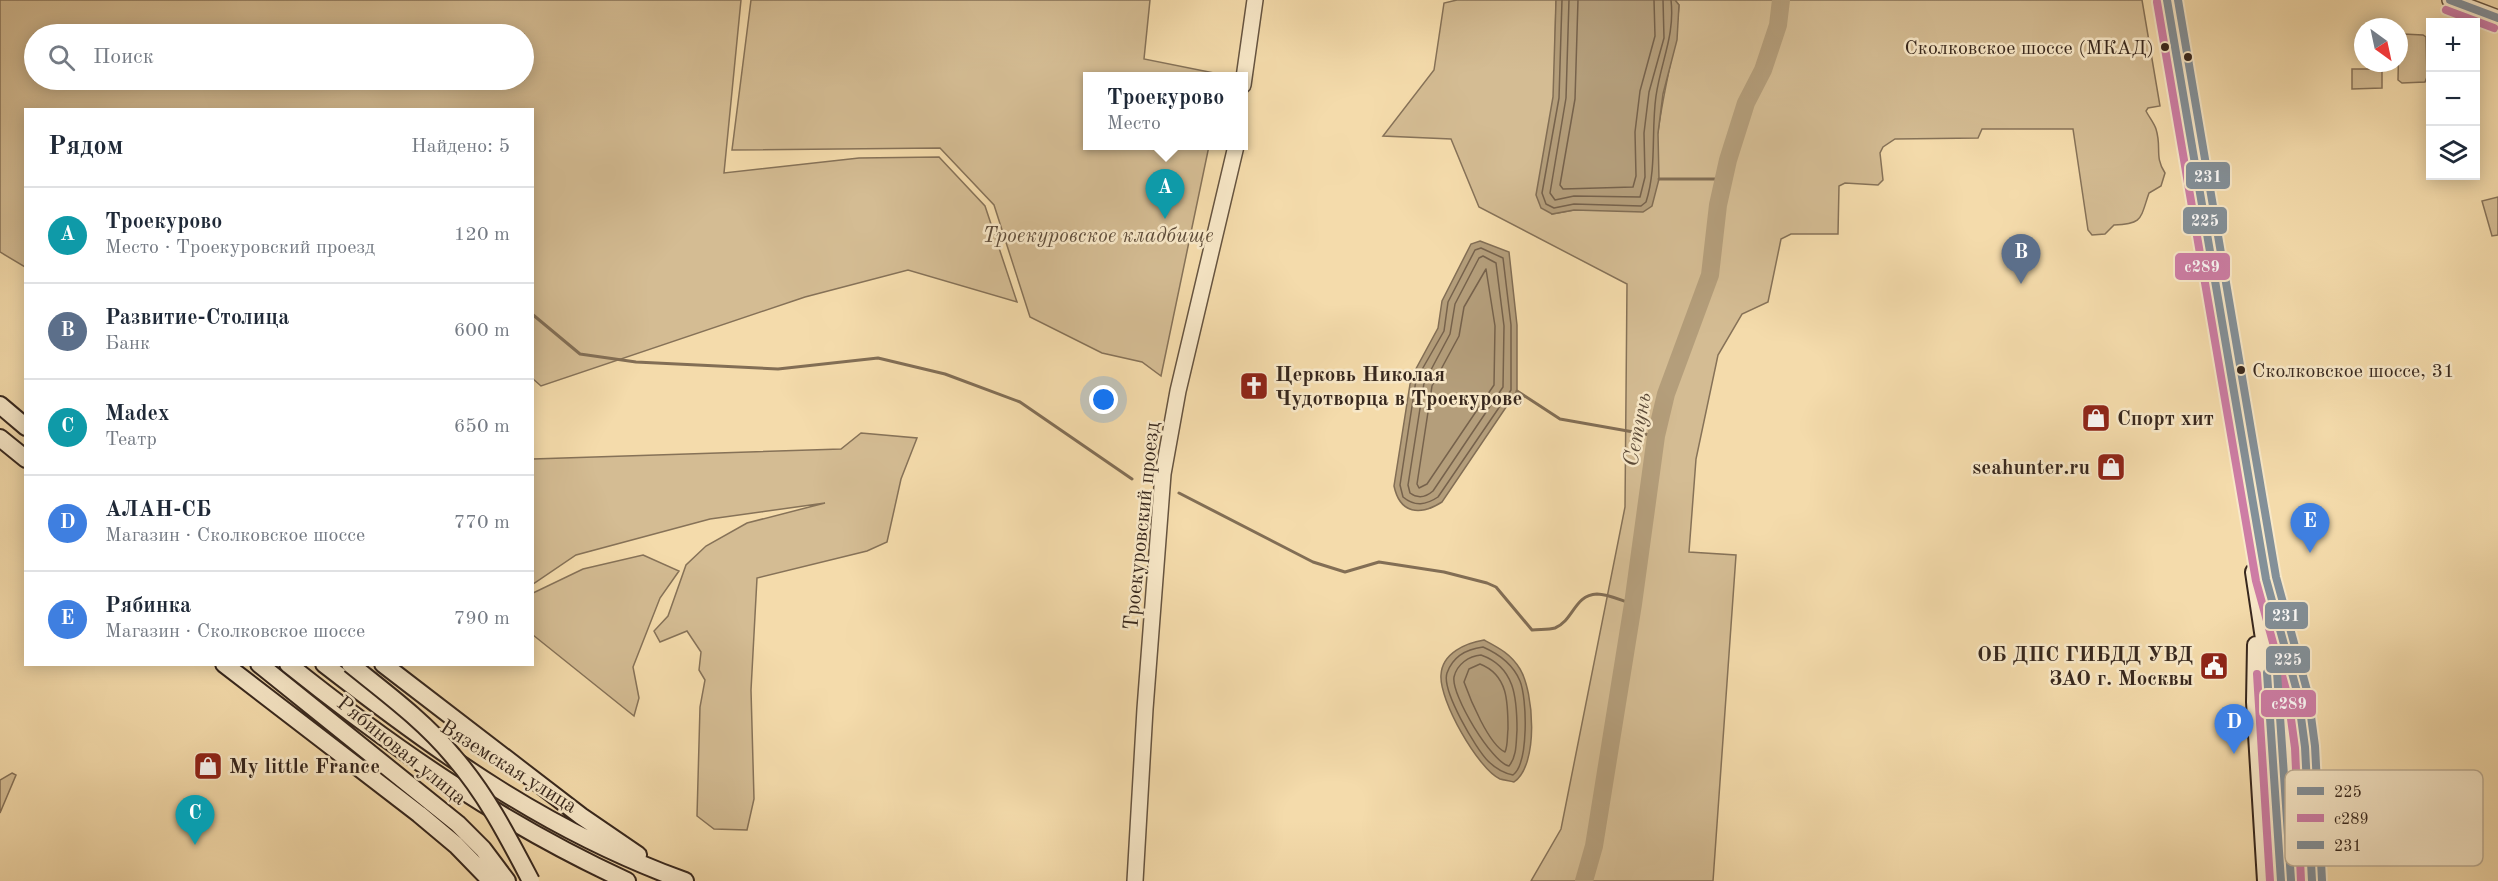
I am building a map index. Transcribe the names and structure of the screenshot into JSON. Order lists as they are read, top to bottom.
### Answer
{
  "streets": {
    "main road": ["Рябиновая улица", "Вяземская улица"],
    "street": ["Троекуровский проезд"]
  },
  "water": ["Сетунь"],
  "parks": ["Троекуровское кладбище"],
  "places": {
    "other": ["Сколковское шоссе (МКАД)", "Сколковское шоссе, 31"],
    "church": ["Церковь Николая Чудотворца в Троекурове"],
    "shop": ["Спорт хит", "seahunter.ru", "My little France"],
    "public building": ["ОБ ДПС ГИБДД УВД ЗАО г. Москвы"]
  },
  "lines": ["transit line 225", "transit line 231", "transit line с289"],
  "legend": ["225", "с289", "231"],
  "north": "bottom right",
  "page": {
    "map_buttons": ["+", "−"],
    "search": "Поиск",
    "popup": ["Троекурово", "Место"],
    "heading": ["Рядом", "Найдено: 5"],
    "pins": [
      "A",
      "B",
      "E",
      "D",
      "C"
    ],
    "list": [
      {
        "mark": "A",
        "name": "Троекурово",
        "note": "Место · Троекуровский проезд",
        "value": "120 m"
      },
      {
        "mark": "B",
        "name": "Развитие-Столица",
        "note": "Банк",
        "value": "600 m"
      },
      {
        "mark": "C",
        "name": "Madex",
        "note": "Театр",
        "value": "650 m"
      },
      {
        "mark": "D",
        "name": "АЛАН-СБ",
        "note": "Магазин · Сколковское шоссе",
        "value": "770 m"
      },
      {
        "mark": "E",
        "name": "Рябинка",
        "note": "Магазин · Сколковское шоссе",
        "value": "790 m"
      }
    ]
  }
}
